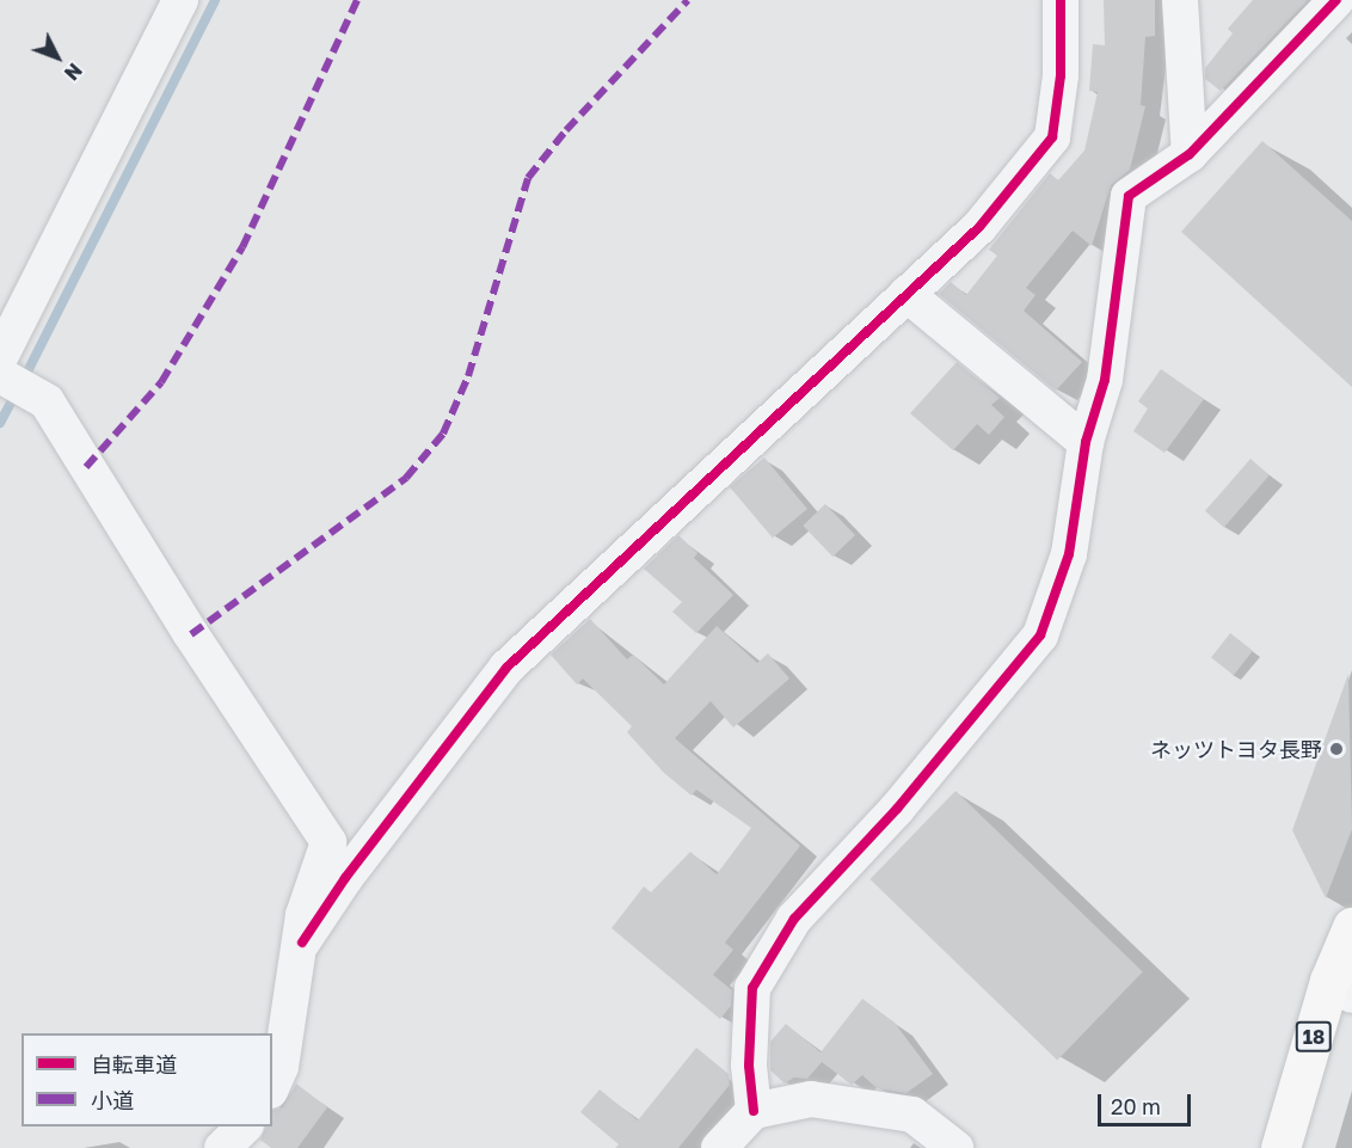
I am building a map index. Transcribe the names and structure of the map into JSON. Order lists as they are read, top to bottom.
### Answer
{
  "streets": {
    "highway": ["18"]
  },
  "places": ["ネッツトヨタ長野"],
  "legend": ["自転車道", "小道"],
  "scale_bar": "20 m",
  "north": "bottom right"
}
